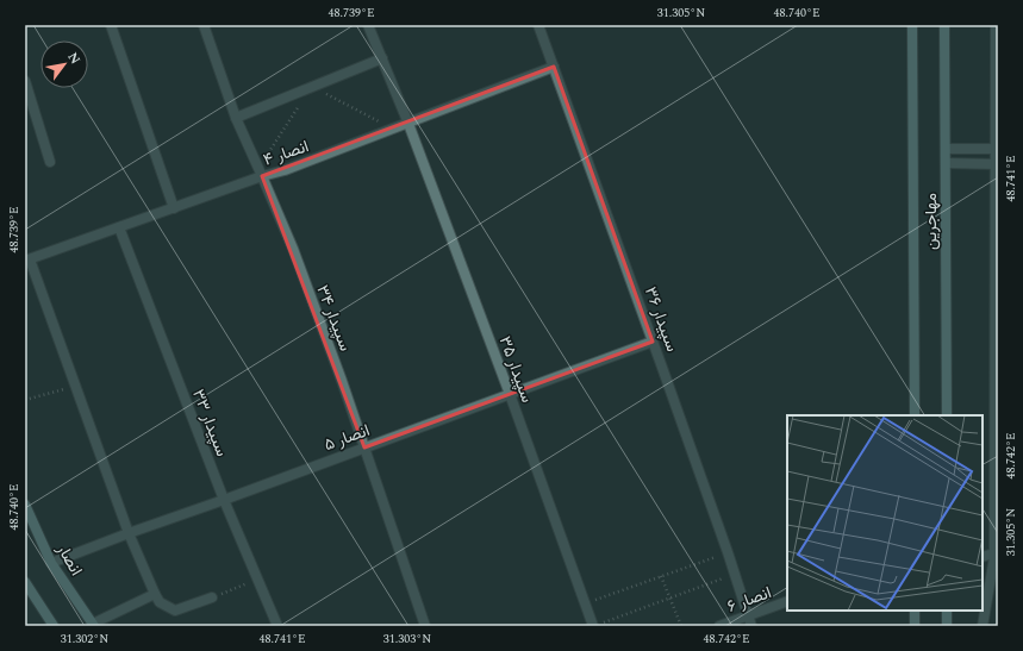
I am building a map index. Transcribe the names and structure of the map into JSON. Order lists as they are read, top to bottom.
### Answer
{
  "streets": {
    "main road": ["مهاجرین", "انصار"],
    "street": [
      "انصار ۴",
      "سپیدار ۳۴",
      "سپیدار ۳۶",
      "سپیدار ۳۵",
      "سپیدار ۳۳",
      "انصار ۵",
      "انصار ۶"
    ]
  },
  "crossings": [
    ["انصار ۴", "سپیدار ۳۴"],
    ["انصار ۴", "سپیدار ۳۶"],
    ["انصار ۴", "سپیدار ۳۵"],
    ["انصار ۴", "سپیدار ۳۳"],
    ["سپیدار ۳۴", "انصار ۵"],
    ["سپیدار ۳۶", "انصار ۵"],
    ["سپیدار ۳۶", "انصار ۶"],
    ["سپیدار ۳۵", "انصار ۵"],
    ["سپیدار ۳۳", "انصار ۵"],
    ["انصار ۵", "انصار"]
  ],
  "north": "top right",
  "coordinates": [
    "48.739°E",
    "31.305°N",
    "48.740°E",
    "48.741°E",
    "48.742°E",
    "31.302°N",
    "31.303°N"
  ]
}
